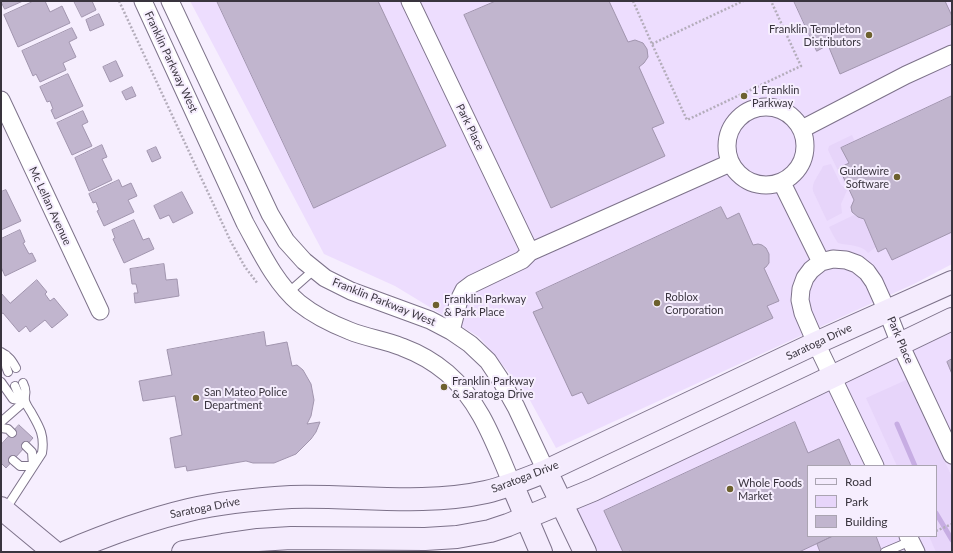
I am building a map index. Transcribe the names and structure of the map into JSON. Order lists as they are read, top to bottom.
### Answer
{
  "streets": {
    "main road": ["Franklin Parkway West", "Saratoga Drive"],
    "street": ["Park Place", "Mc Lellan Avenue"]
  },
  "crossings": [
    ["Franklin Parkway West", "Saratoga Drive"],
    ["Park Place", "Saratoga Drive"]
  ],
  "places": [
    "Franklin Templeton Distributors",
    "1 Franklin Parkway",
    "Guidewire Software",
    "Roblox Corporation",
    "Franklin Parkway & Park Place",
    "Franklin Parkway & Saratoga Drive",
    "San Mateo Police Department",
    "Whole Foods Market"
  ],
  "legend": ["Road", "Park", "Building"]
}
